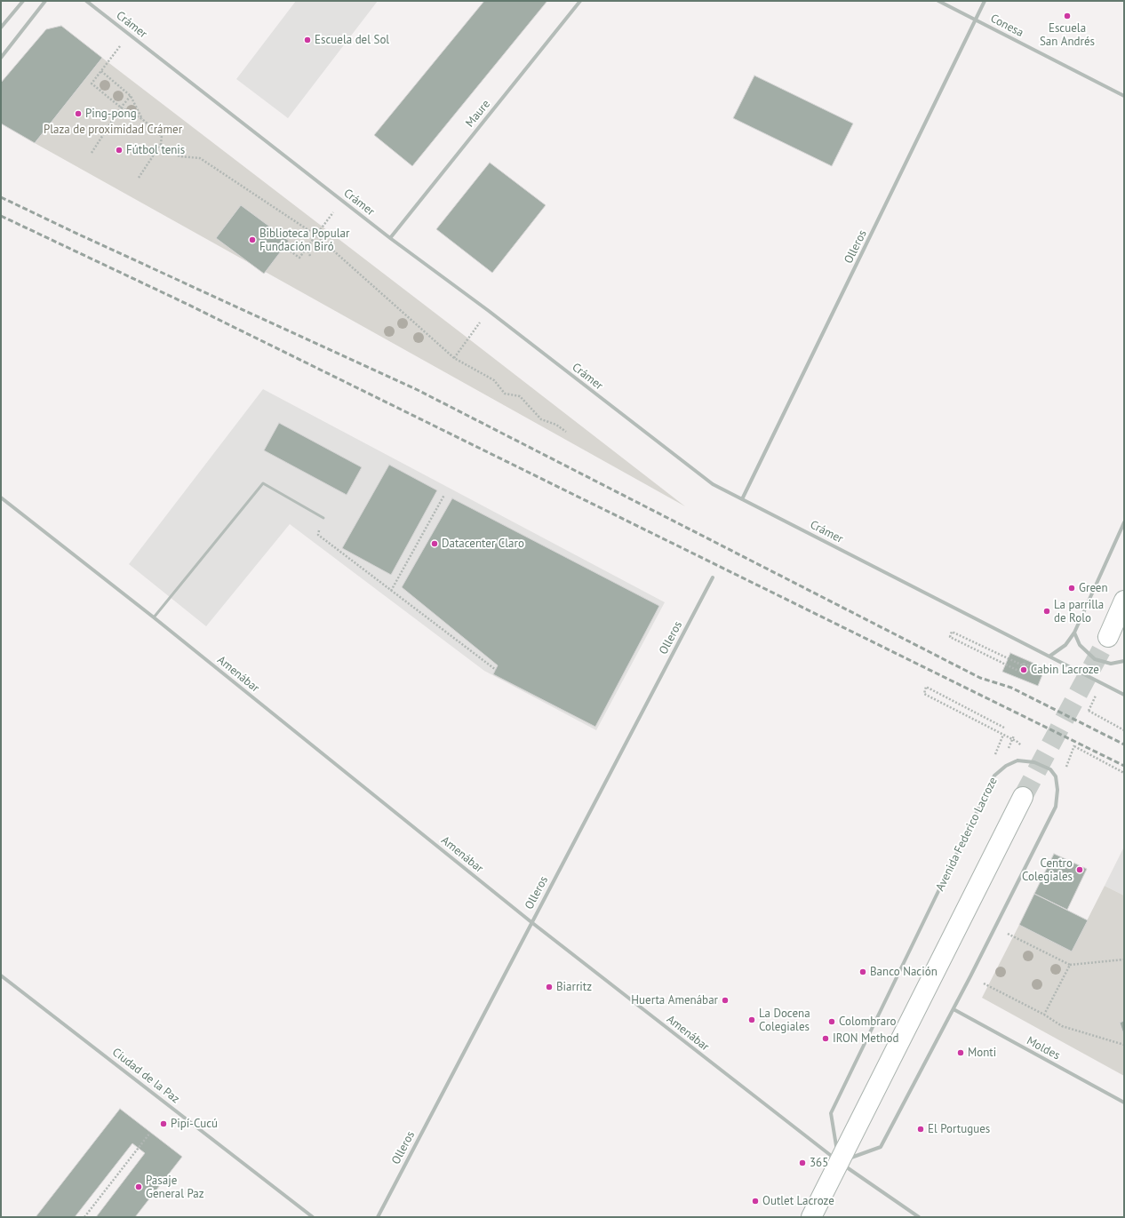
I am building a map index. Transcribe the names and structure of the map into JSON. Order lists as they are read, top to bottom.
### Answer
{
  "streets": {
    "street": [
      "Crámer",
      "Conesa",
      "Maure",
      "Olleros",
      "Amenábar",
      "Avenida Federico Lacroze",
      "Moldes",
      "Ciudad de la Paz"
    ]
  },
  "crossings": [
    ["Crámer", "Maure"],
    ["Crámer", "Olleros"],
    ["Conesa", "Olleros"],
    ["Olleros", "Amenábar"],
    ["Amenábar", "Avenida Federico Lacroze"],
    ["Avenida Federico Lacroze", "Moldes"]
  ],
  "parks": ["Plaza de proximidad Crámer"],
  "places": [
    "Escuela San Andrés",
    "Escuela del Sol",
    "Ping-pong",
    "Fútbol tenis",
    "Biblioteca Popular Fundación Biró",
    "Datacenter Claro",
    "Green",
    "La parrilla de Rolo",
    "Cabin Lacroze",
    "Centro Colegiales",
    "Banco Nación",
    "Biarritz",
    "Huerta Amenábar",
    "La Docena Colegiales",
    "Colombraro",
    "IRON Method",
    "Monti",
    "Pipí-Cucú",
    "El Portugues",
    "365",
    "Pasaje General Paz",
    "Outlet Lacroze"
  ]
}
